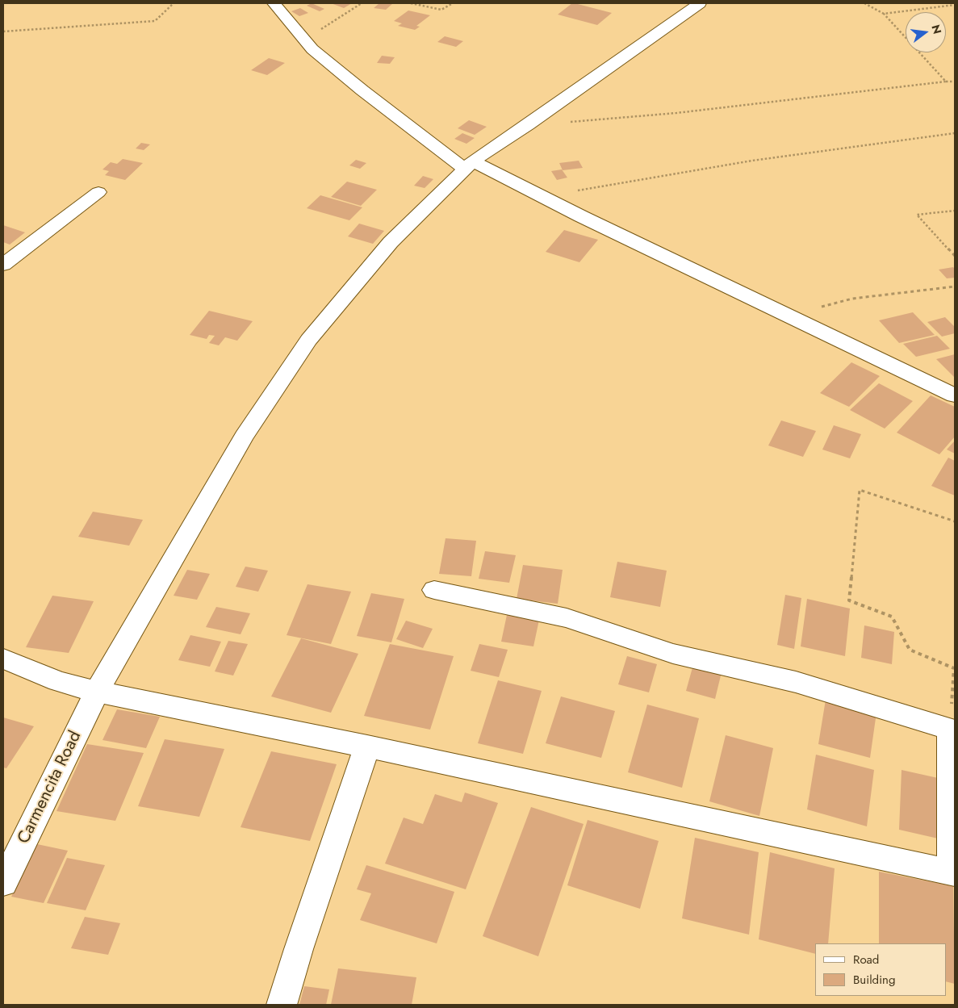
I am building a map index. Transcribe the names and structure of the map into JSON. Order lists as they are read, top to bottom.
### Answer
{
  "streets": {
    "street": ["Carmencita Road"]
  },
  "legend": ["Road", "Building"],
  "north": "right"
}
